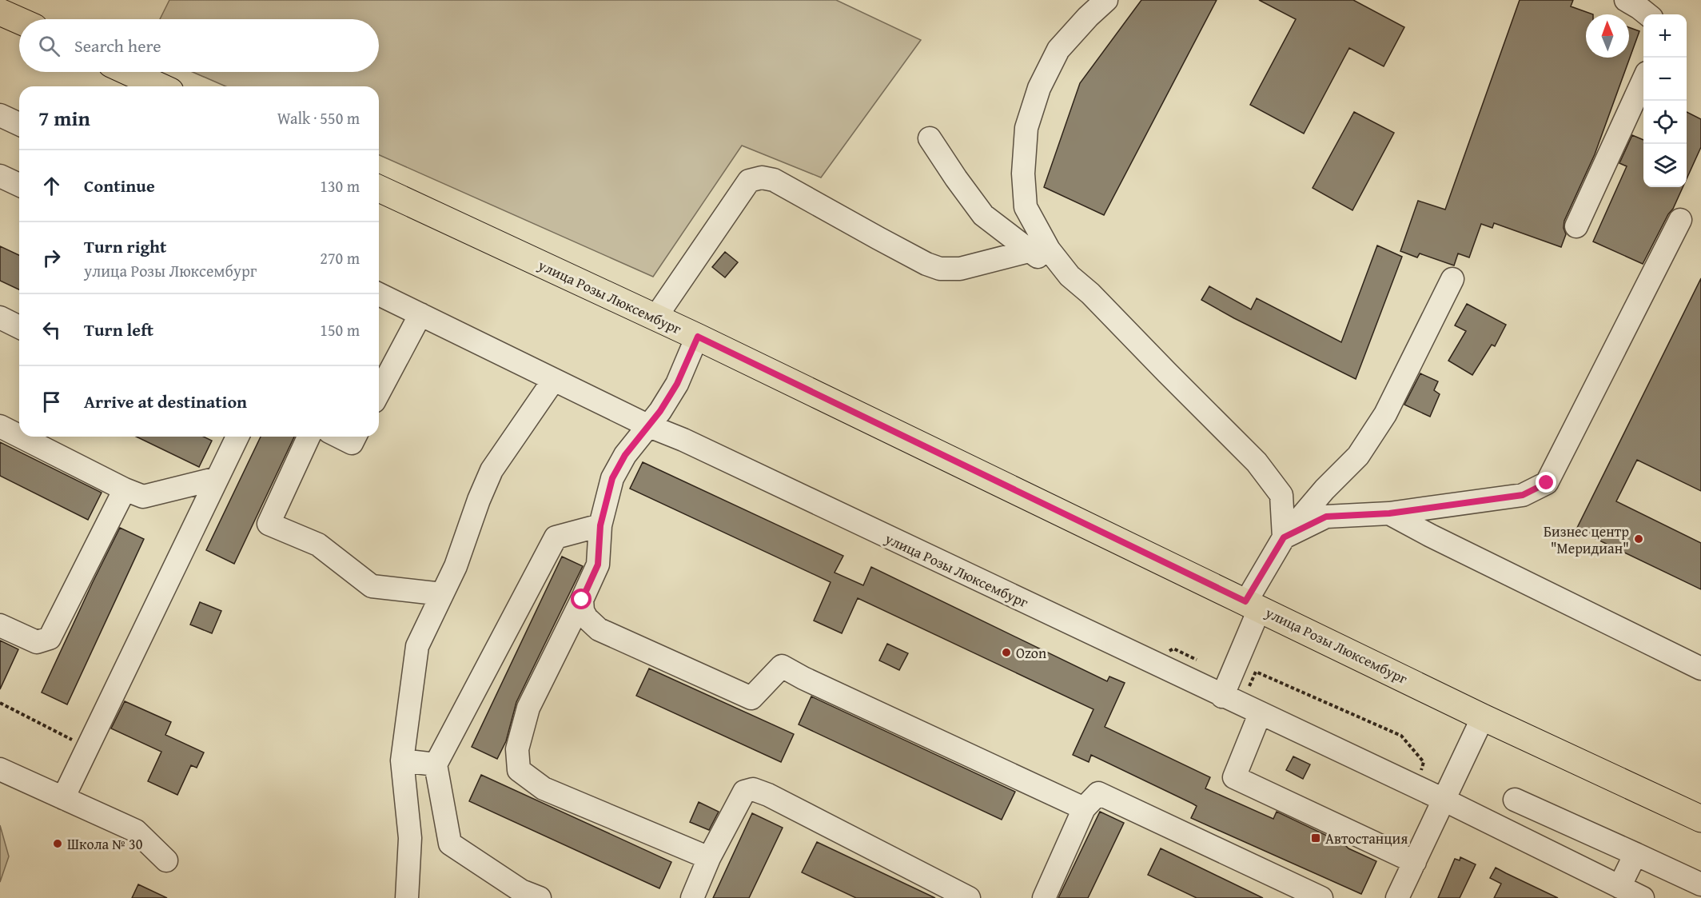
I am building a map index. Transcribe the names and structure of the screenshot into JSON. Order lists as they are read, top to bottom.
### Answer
{
  "streets": {
    "main road": ["улица Розы Люксембург"]
  },
  "places": {
    "other": ["Бизнес центр \"Меридиан\"", "Ozon", "Школа № 30"],
    "transit": ["Автостанция"]
  },
  "north": "top",
  "page": {
    "map_buttons": ["+", "−"],
    "search": "Search here",
    "heading": ["7 min", "Walk · 550 m"],
    "list": [
      ["Continue", "130 m"],
      ["Turn right", "улица Розы Люксембург", "270 m"],
      ["Turn left", "150 m"],
      "Arrive at destination"
    ]
  }
}
